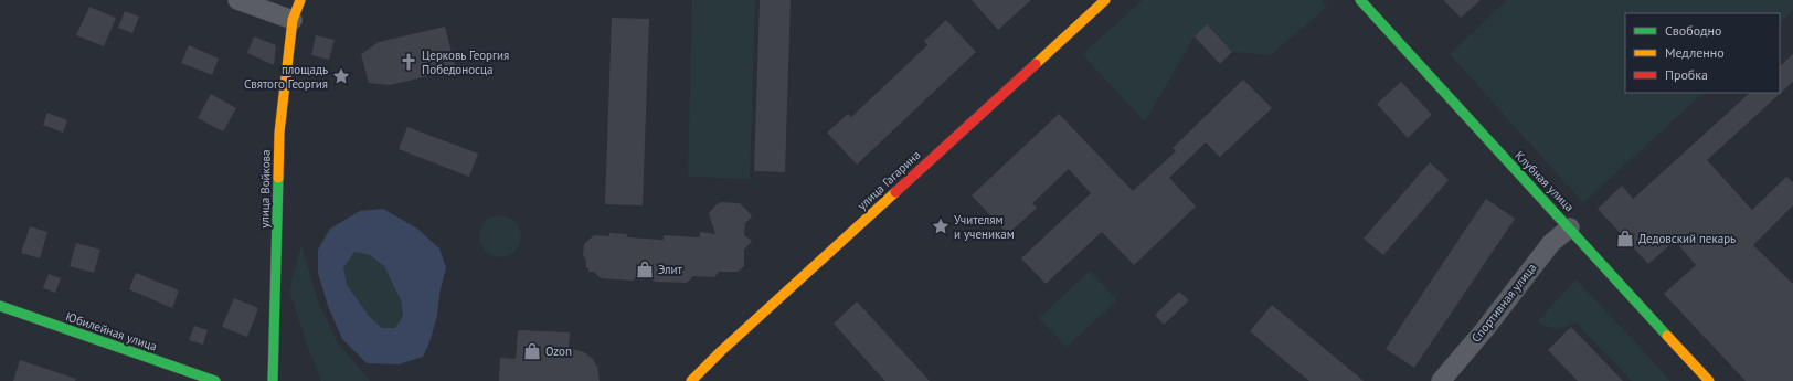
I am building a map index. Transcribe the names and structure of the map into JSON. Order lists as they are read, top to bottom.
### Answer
{
  "streets": {
    "street": [
      "улица Гагарина",
      "Клубная улица",
      "улица Войкова",
      "Спортивная улица",
      "Юбилейная улица"
    ]
  },
  "crossings": [
    ["Клубная улица", "Спортивная улица"]
  ],
  "places": {
    "church": ["Церковь Георгия Победоносца"],
    "place": ["площадь Святого Георгия", "Учителям и ученикам"],
    "shop": ["Дедовский пекарь", "Элит", "Ozon"]
  },
  "legend": ["Свободно", "Медленно", "Пробка"]
}
